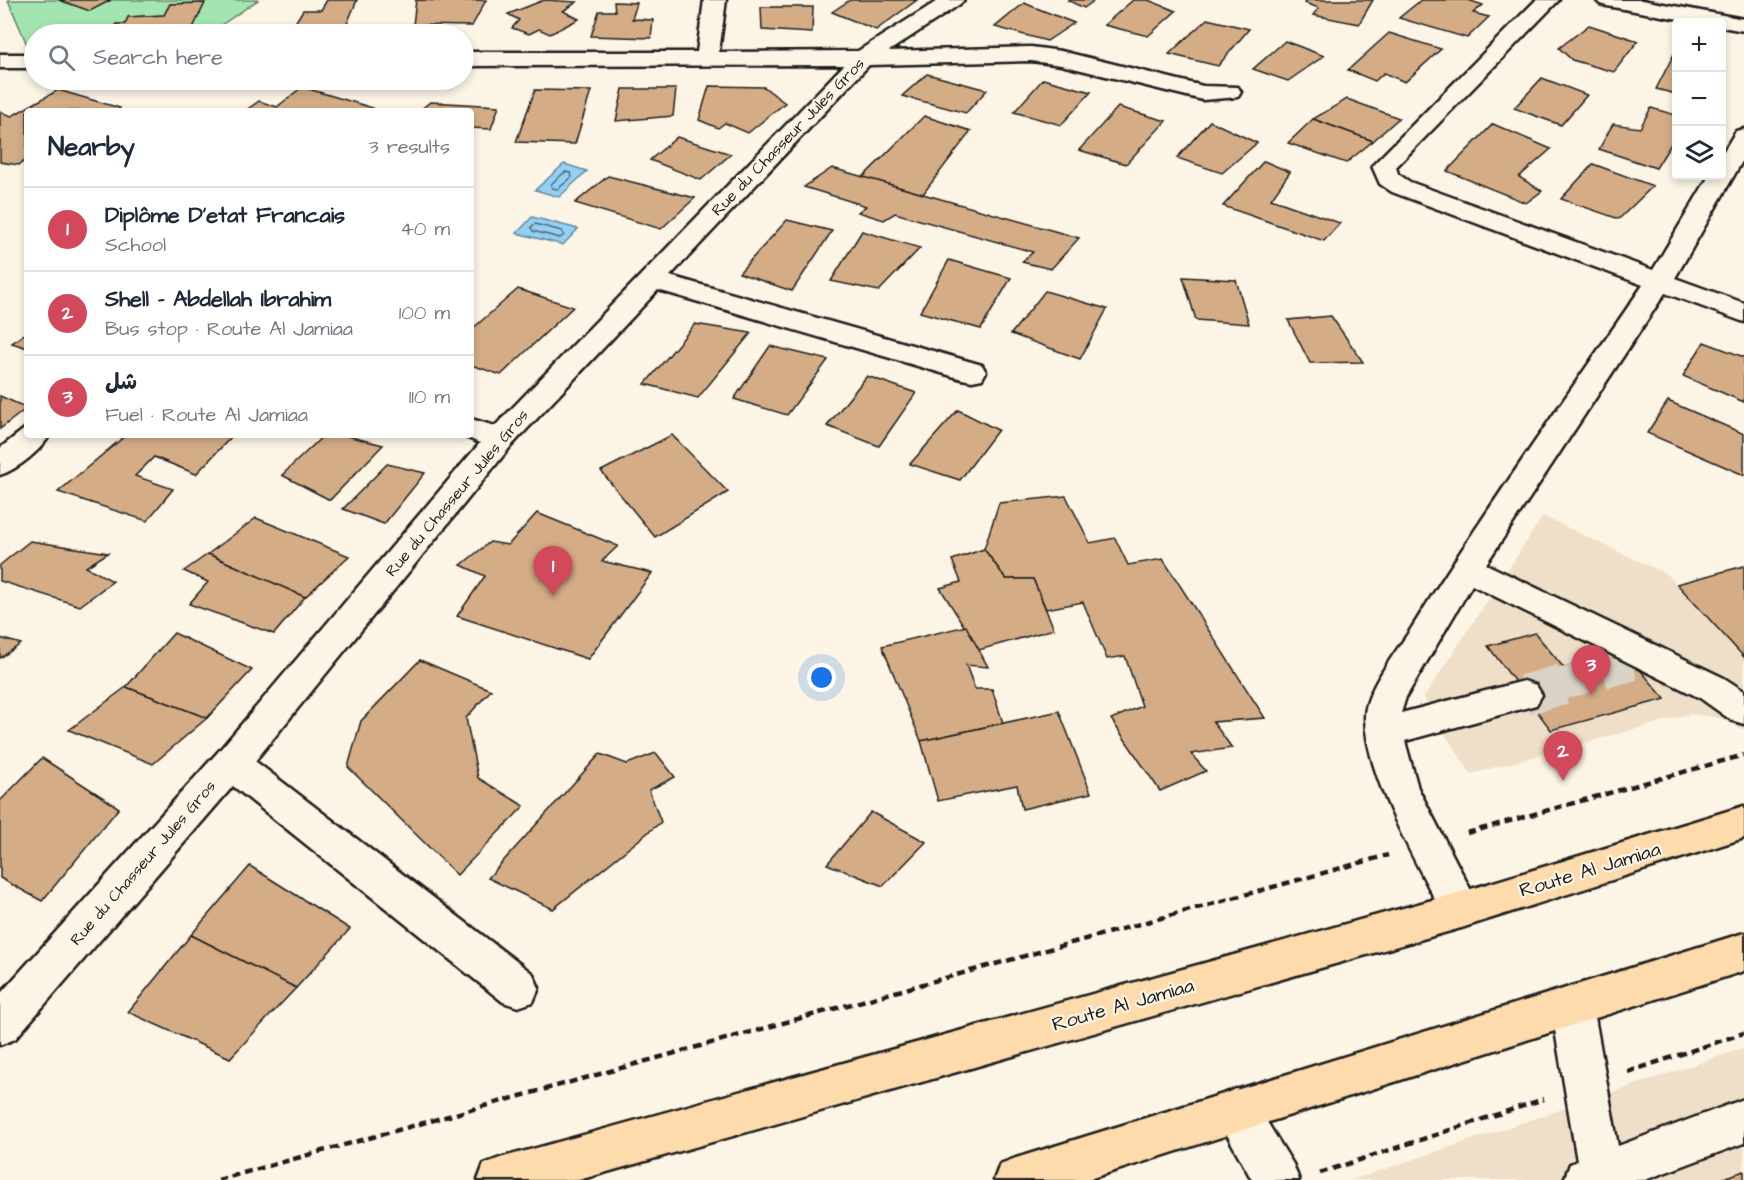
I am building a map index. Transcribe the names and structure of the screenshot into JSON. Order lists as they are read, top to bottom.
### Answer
{
  "streets": {
    "main road": ["Route Al Jamiaa"],
    "street": ["Rue du Chasseur Jules Gros"]
  },
  "page": {
    "map_buttons": ["+", "−"],
    "search": "Search here",
    "heading": ["Nearby", "3 results"],
    "list": [
      {
        "mark": "1",
        "name": "Diplôme D'etat Francais",
        "note": "School",
        "value": "40 m"
      },
      {
        "mark": "2",
        "name": "Shell - Abdellah Ibrahim",
        "note": "Bus stop · Route Al Jamiaa",
        "value": "100 m"
      },
      {
        "mark": "3",
        "name": "شل",
        "note": "Fuel · Route Al Jamiaa",
        "value": "110 m"
      }
    ],
    "pins": ["1", "3", "2"]
  }
}
